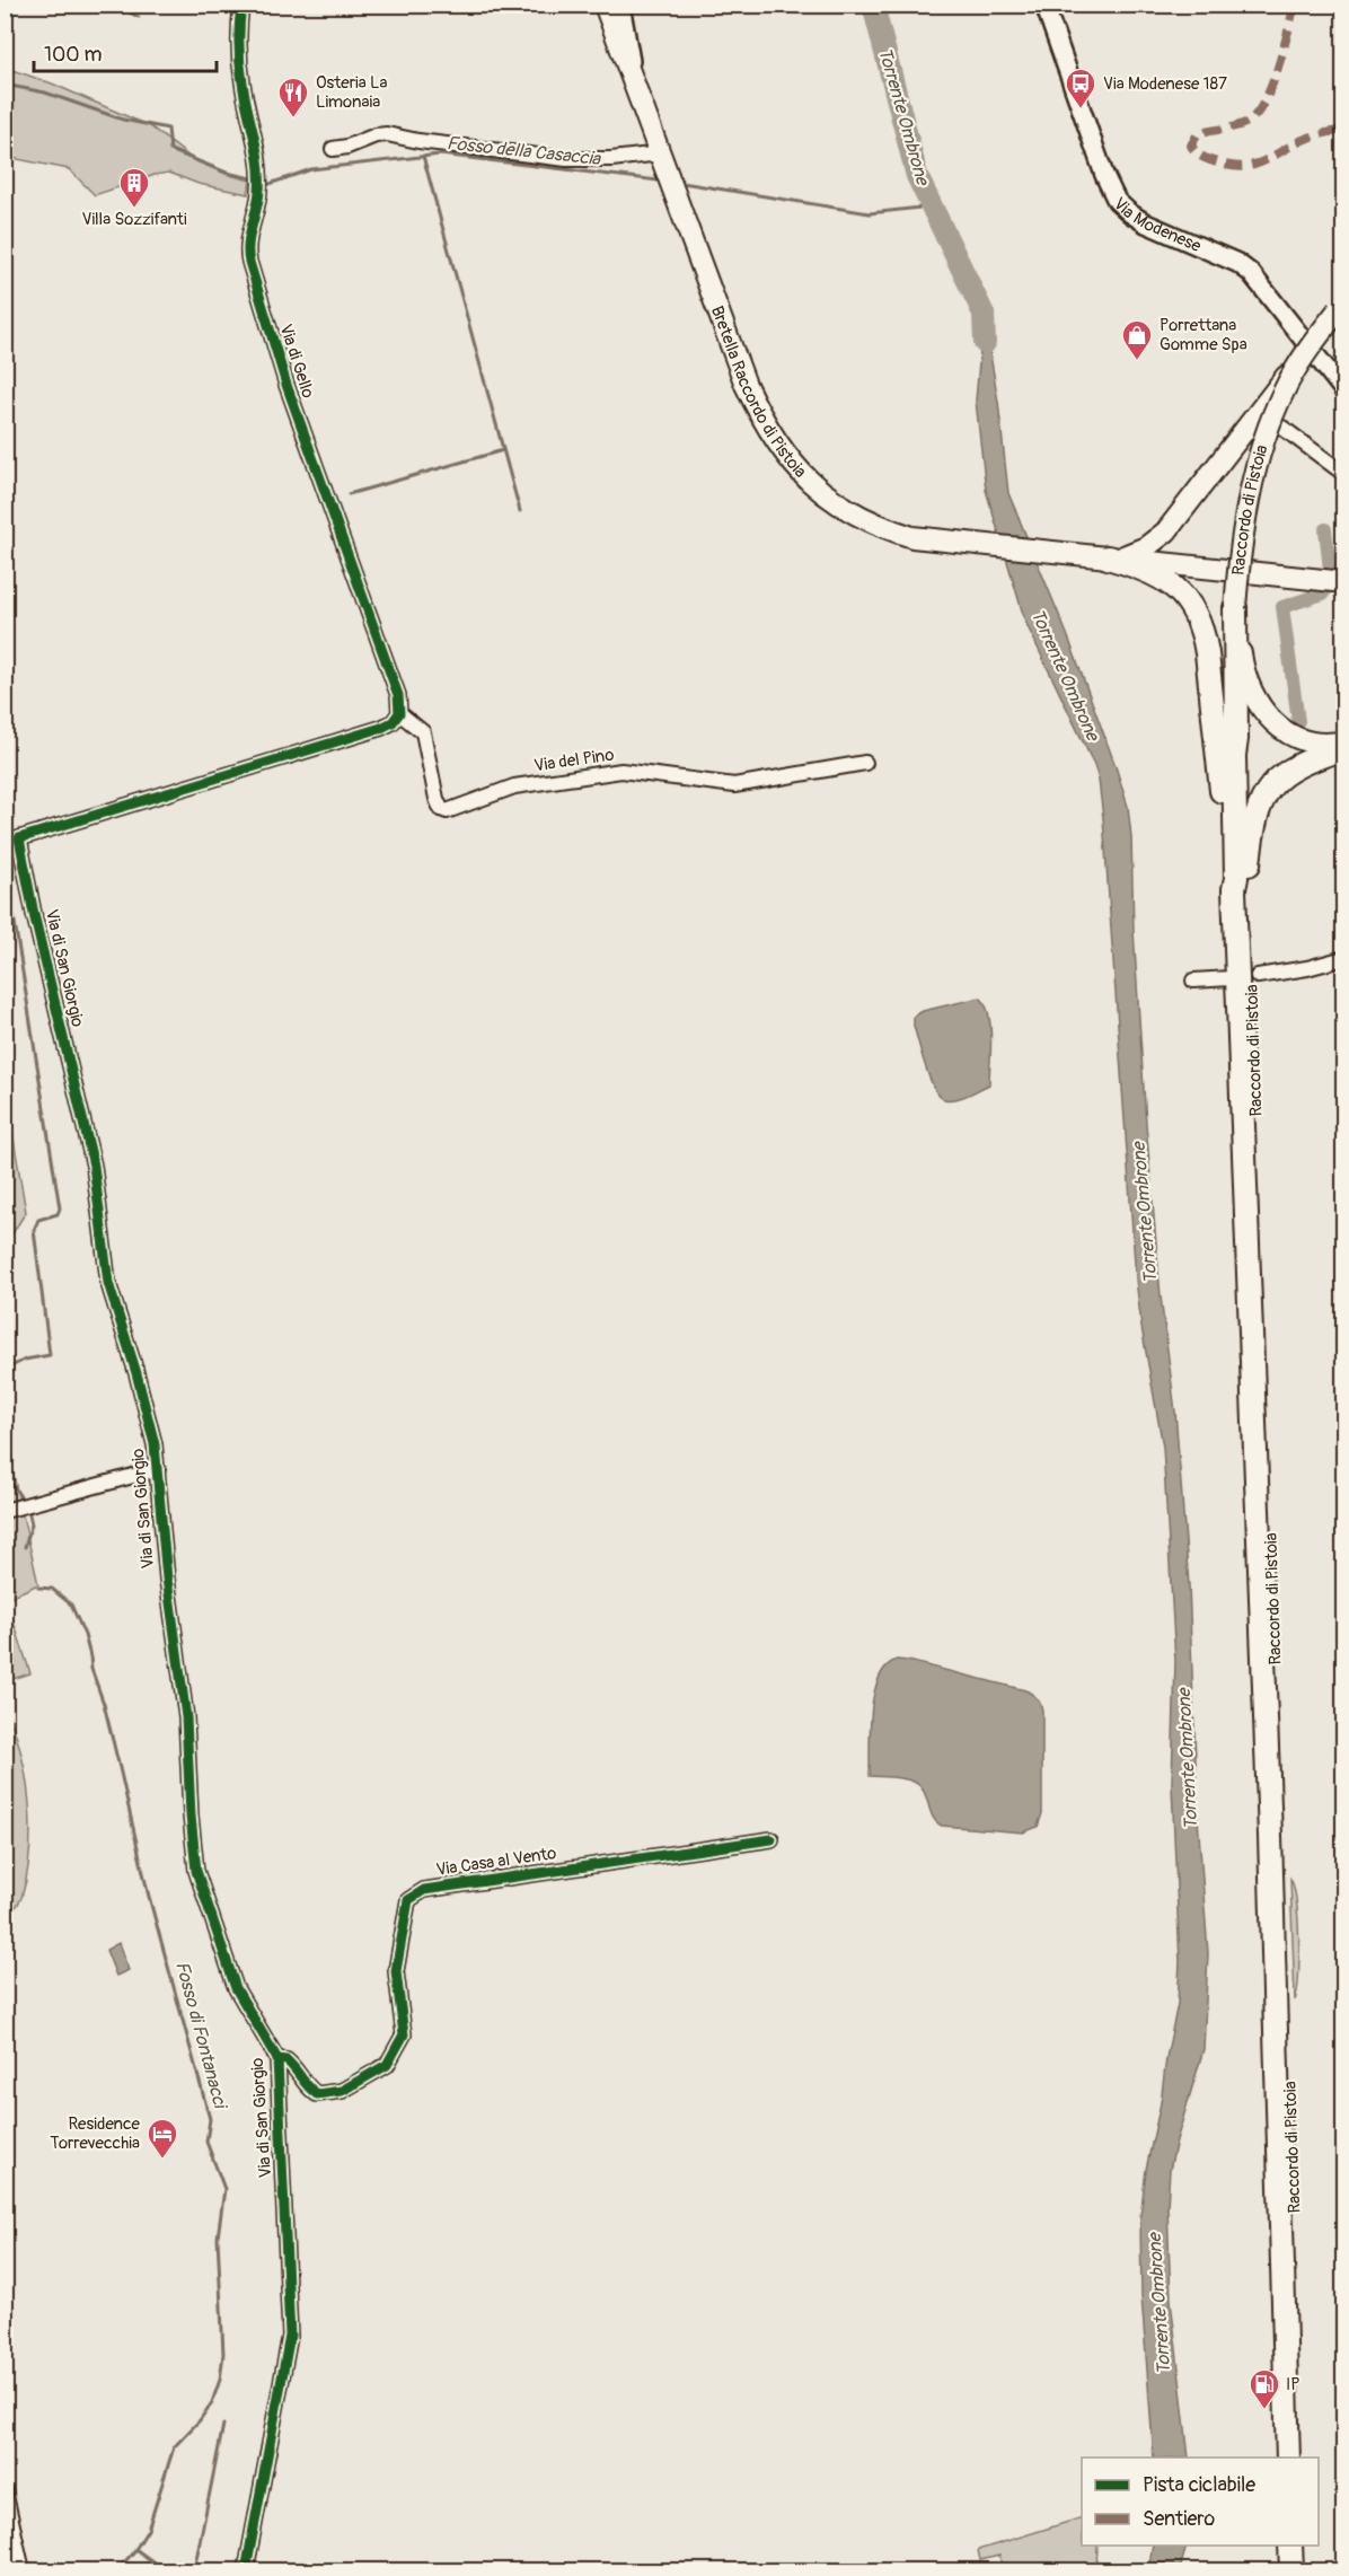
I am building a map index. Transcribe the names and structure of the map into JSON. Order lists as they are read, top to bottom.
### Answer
{
  "streets": {
    "highway": ["Raccordo di Pistoia"],
    "main road": ["Bretella Raccordo di Pistoia"],
    "street": [
      "Via Modenese",
      "Via di Gello",
      "Via del Pino",
      "Via di San Giorgio",
      "Via Casa al Vento"
    ]
  },
  "crossings": [
    ["Via di Gello", "Via del Pino"],
    ["Via di Gello", "Via di San Giorgio"],
    ["Via del Pino", "Via di San Giorgio"],
    ["Via di San Giorgio", "Via Casa al Vento"]
  ],
  "water": ["Torrente Ombrone", "Fosso della Casaccia", "Fosso di Fontanacci"],
  "places": {
    "bus stop": ["Via Modenese 187"],
    "restaurant": ["Osteria La Limonaia"],
    "building": ["Villa Sozzifanti"],
    "shop": ["Porrettana Gomme Spa"],
    "hotel": ["Residence Torrevecchia"],
    "fuel station": ["IP"]
  },
  "legend": ["Pista ciclabile", "Sentiero"],
  "scale_bar": "100 m"
}
